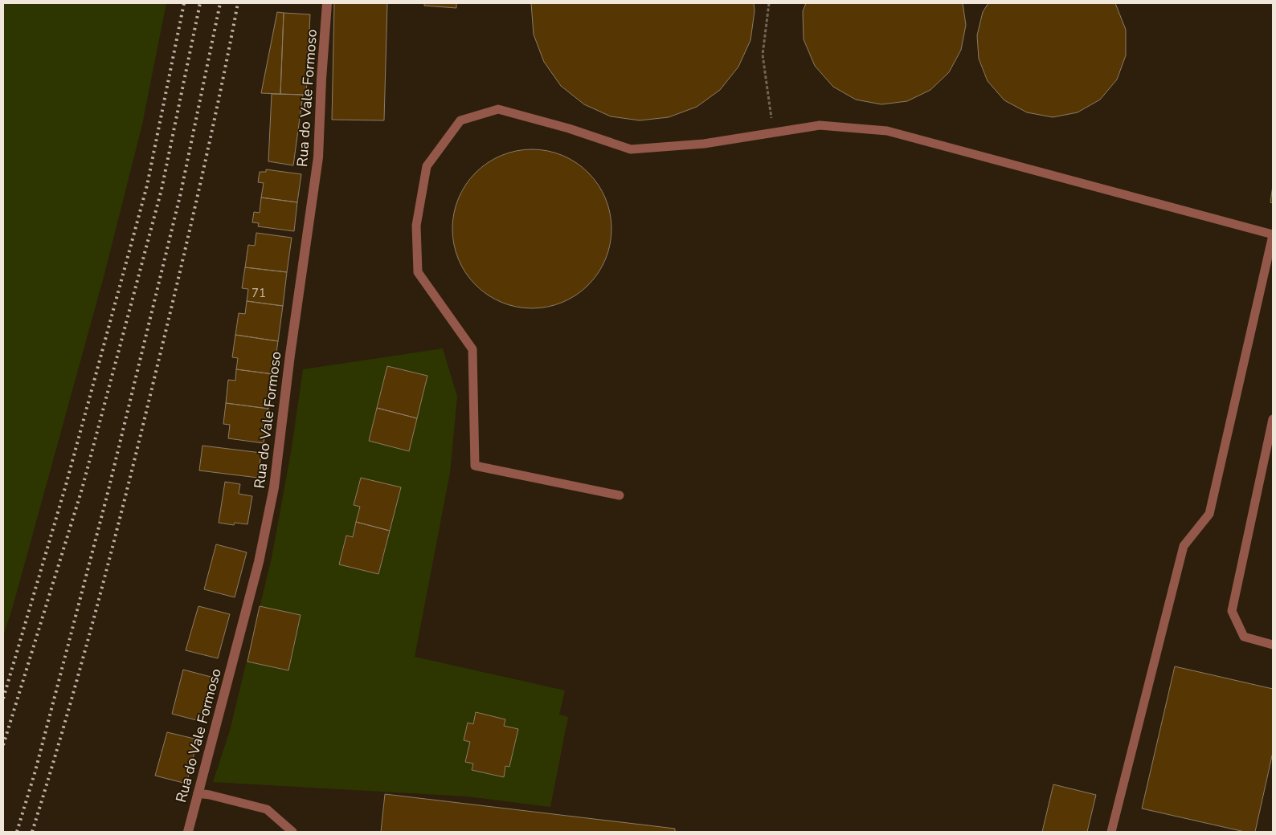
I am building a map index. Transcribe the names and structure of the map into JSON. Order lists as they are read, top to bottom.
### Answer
{
  "streets": {
    "street": ["Rua do Vale Formoso"]
  },
  "house_numbers": ["71"]
}
